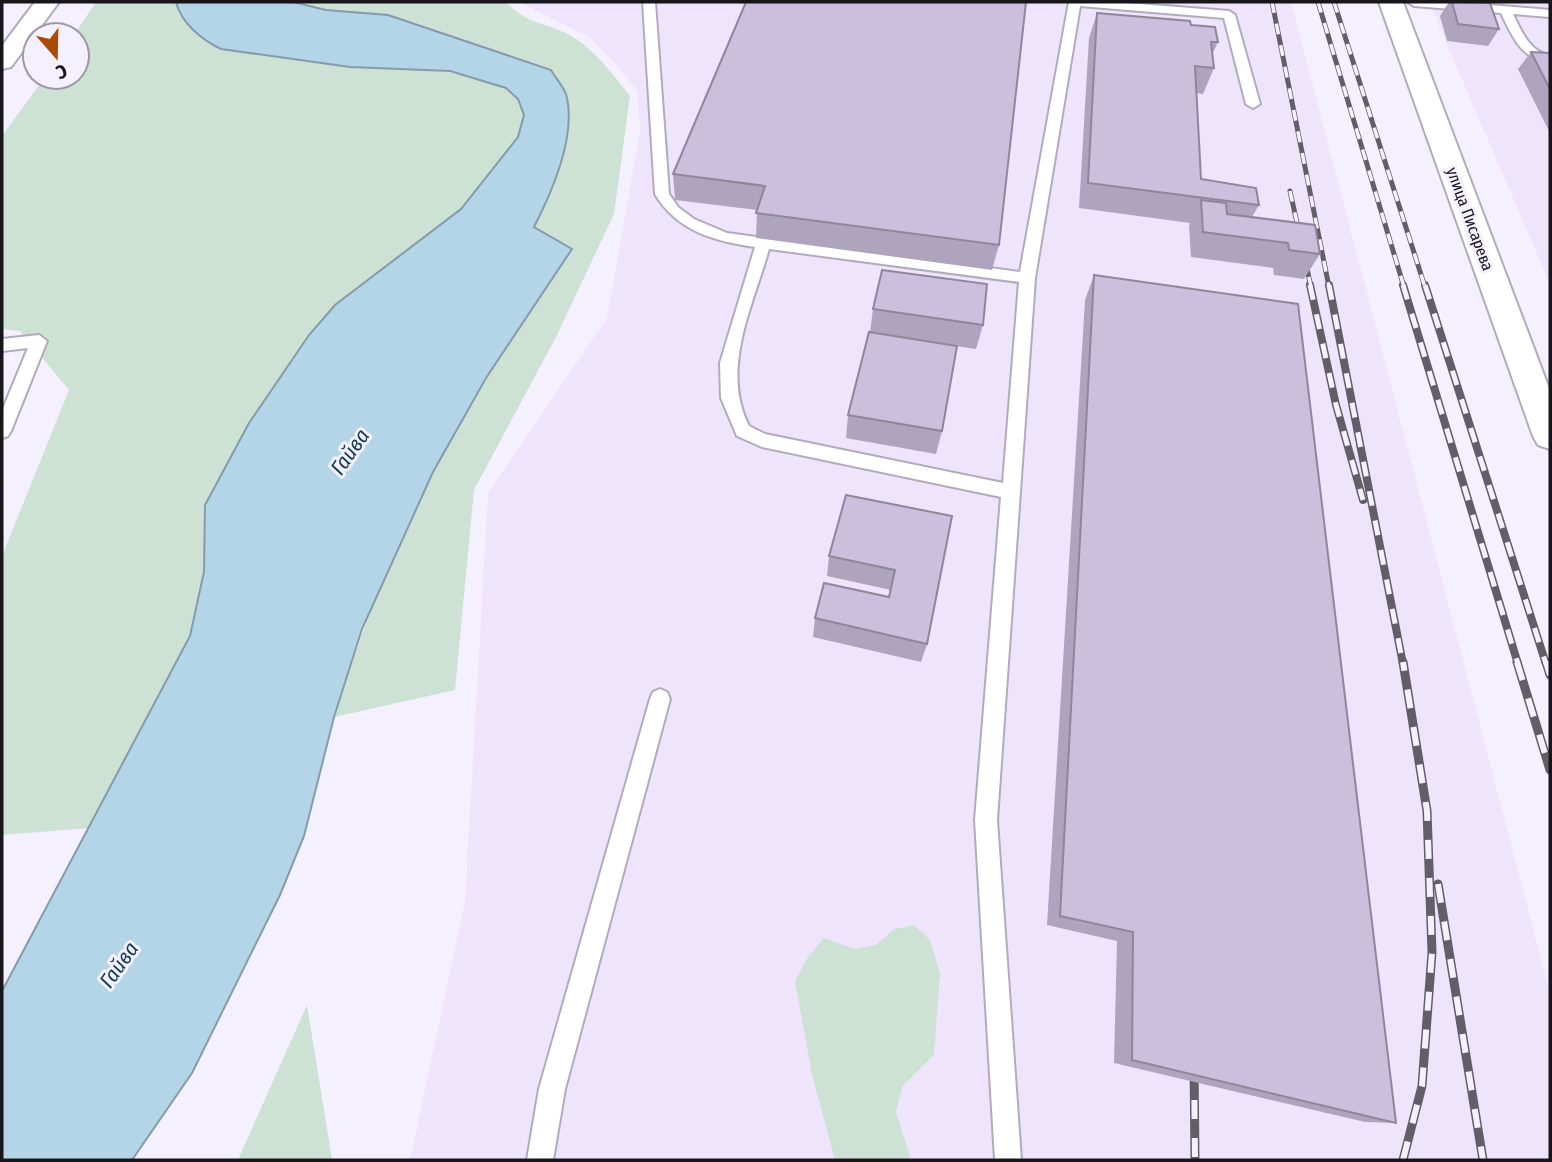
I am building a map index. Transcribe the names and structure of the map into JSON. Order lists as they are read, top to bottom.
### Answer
{
  "streets": {
    "street": ["улица Писарева"]
  },
  "water": ["Гайва"],
  "north": "bottom"
}
